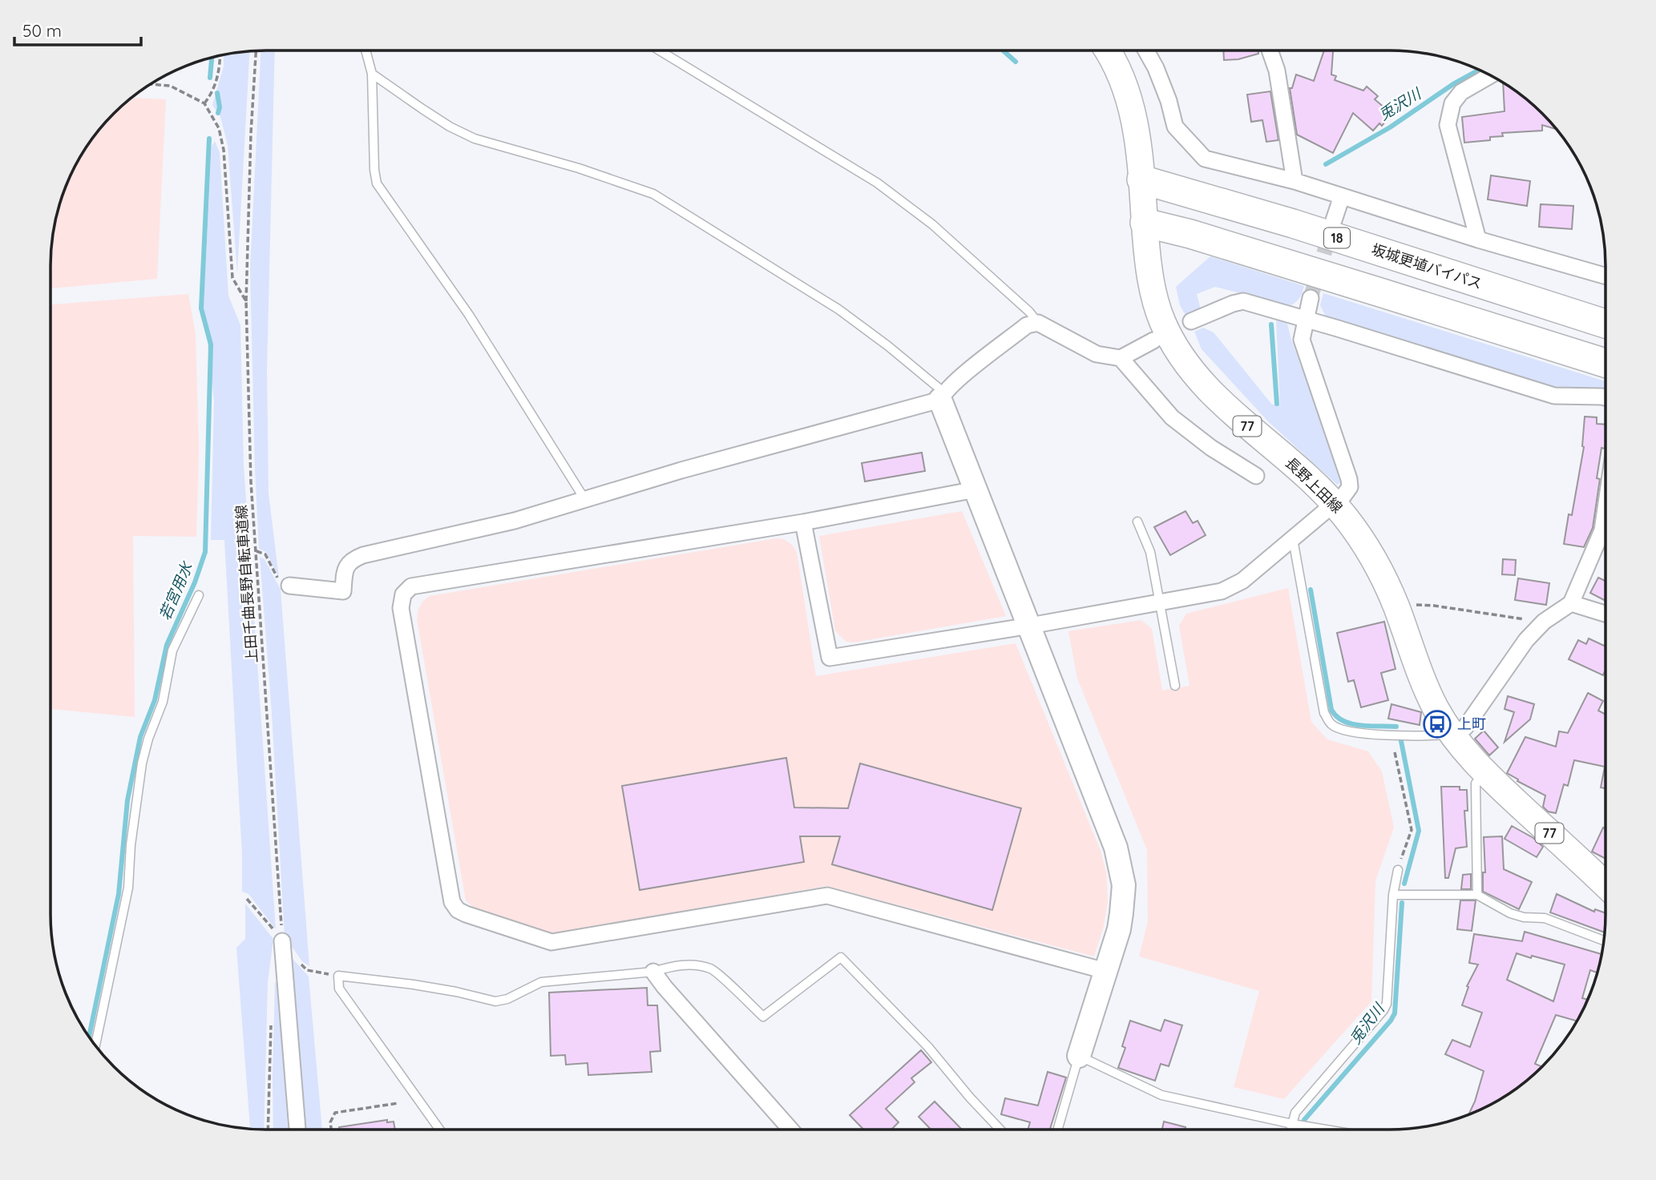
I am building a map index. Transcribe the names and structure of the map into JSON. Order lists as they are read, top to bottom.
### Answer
{
  "streets": {
    "highway": ["18", "坂城更埴バイパス"],
    "main road": ["77", "長野上田線"],
    "path": ["上田千曲長野自転車道線"]
  },
  "crossings": [
    ["坂城更埴バイパス", "長野上田線"]
  ],
  "water": ["兎沢川", "若宮用水"],
  "places": {
    "bus stop": ["上町"]
  },
  "scale_bar": "50 m"
}
